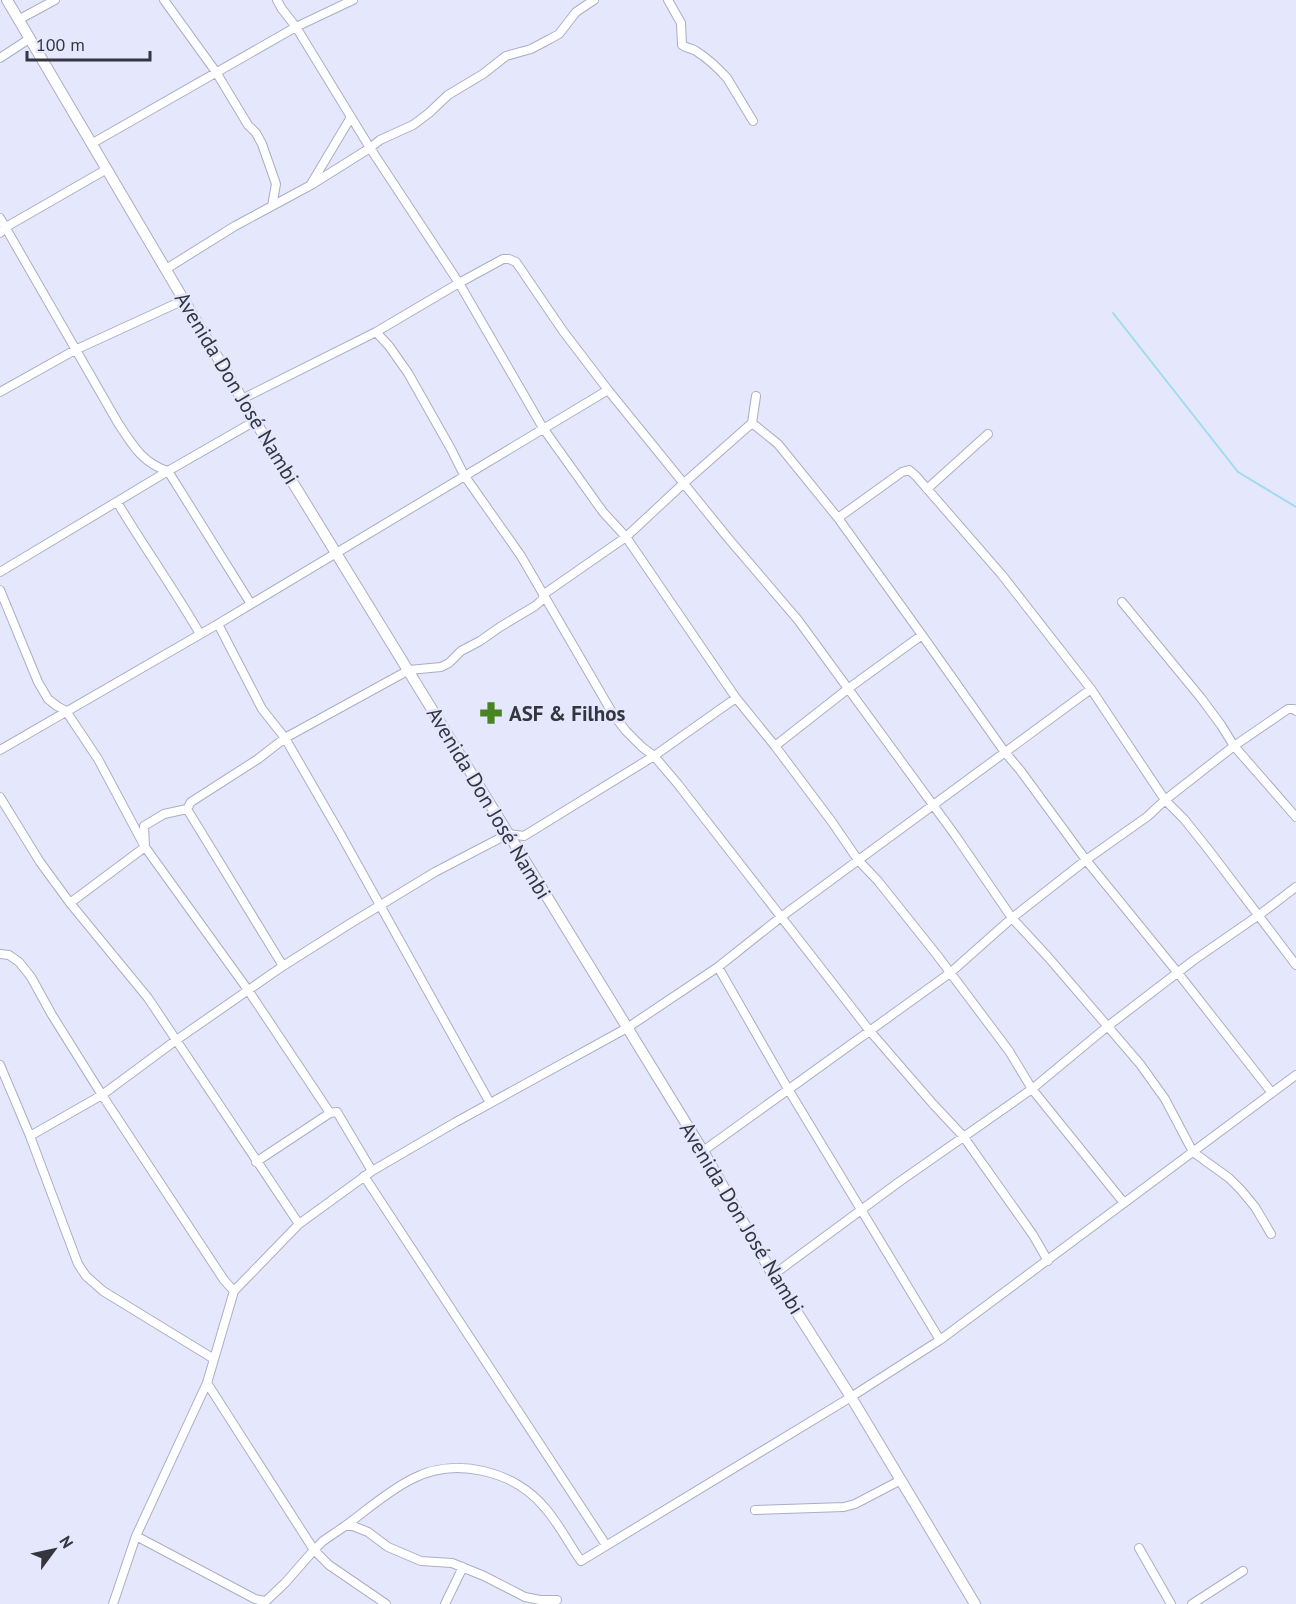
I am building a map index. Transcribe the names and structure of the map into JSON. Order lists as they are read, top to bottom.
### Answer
{
  "streets": {
    "street": ["Avenida Don José Nambi"]
  },
  "places": {
    "pharmacy": ["ASF & Filhos"]
  },
  "scale_bar": "100 m",
  "north": "top right"
}
